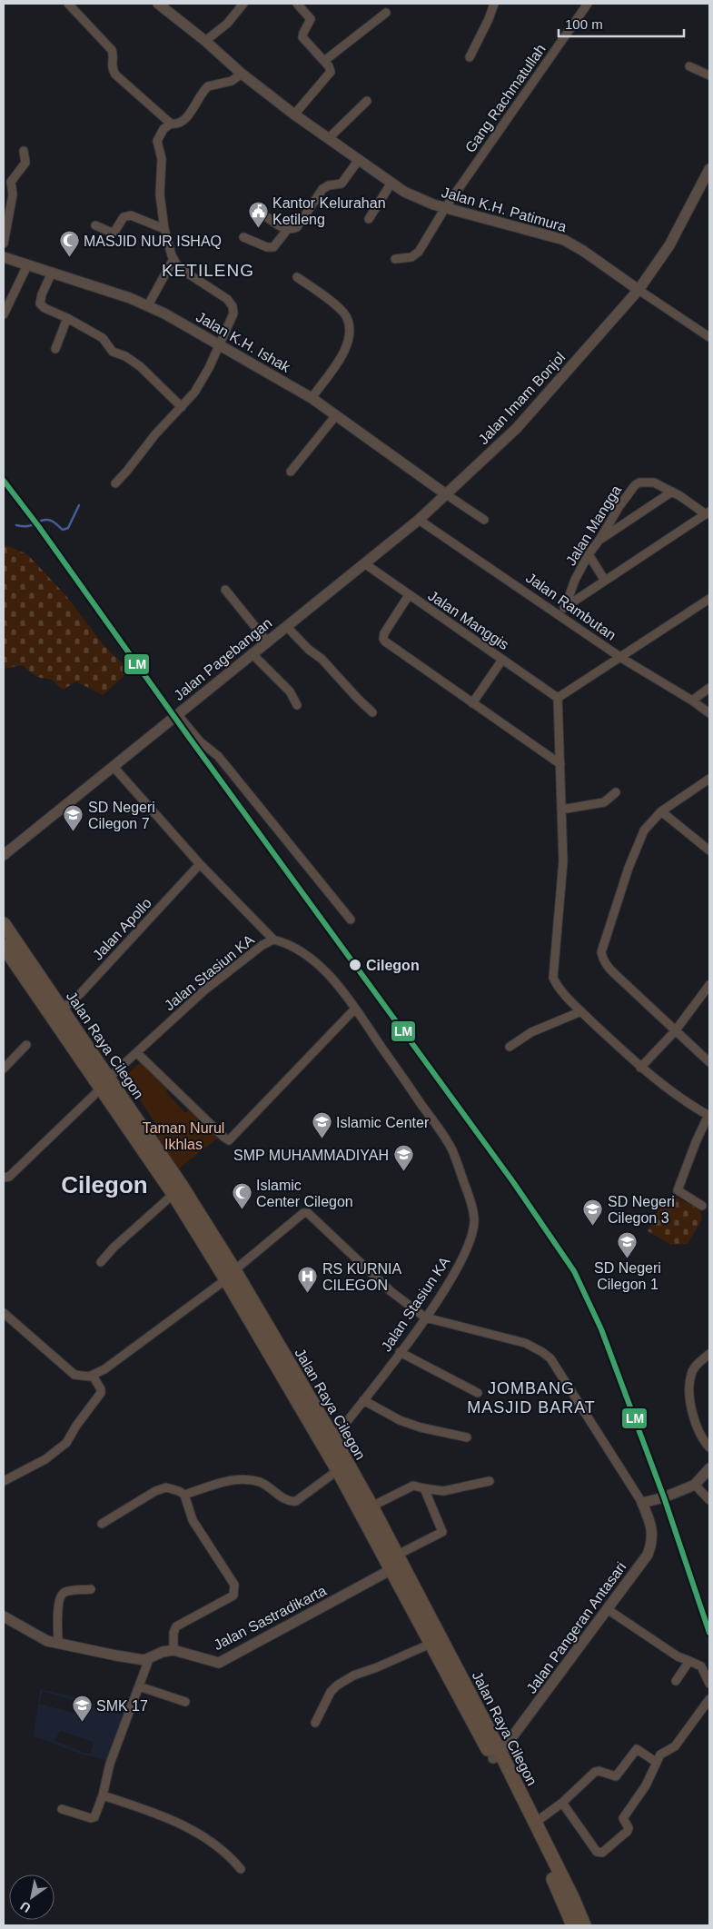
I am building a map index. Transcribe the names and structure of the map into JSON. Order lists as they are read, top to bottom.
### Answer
{
  "streets": {
    "highway": ["Jalan Raya Cilegon"],
    "street": [
      "Gang Rachmatullah",
      "Jalan K.H. Patimura",
      "Jalan K.H. Ishak",
      "Jalan Imam Bonjol",
      "Jalan Mangga",
      "Jalan Rambutan",
      "Jalan Manggis",
      "Jalan Pagebangan",
      "Jalan Apollo",
      "Jalan Stasiun KA",
      "Jalan Sastradikarta",
      "Jalan Pangeran Antasari"
    ]
  },
  "crossings": [
    ["Gang Rachmatullah", "Jalan K.H. Patimura"],
    ["Jalan K.H. Patimura", "Jalan Imam Bonjol"],
    ["Jalan K.H. Ishak", "Jalan Imam Bonjol"],
    ["Jalan Imam Bonjol", "Jalan Rambutan"],
    ["Jalan Imam Bonjol", "Jalan Pagebangan"],
    ["Jalan Rambutan", "Jalan Pagebangan"],
    ["Jalan Manggis", "Jalan Pagebangan"],
    ["Jalan Apollo", "Jalan Raya Cilegon"],
    ["Jalan Stasiun KA", "Jalan Raya Cilegon"],
    ["Jalan Raya Cilegon", "Jalan Sastradikarta"],
    ["Jalan Raya Cilegon", "Jalan Pangeran Antasari"]
  ],
  "districts": ["KETILENG", "Cilegon", "JOMBANG MASJID BARAT"],
  "parks": ["Taman Nurul Ikhlas"],
  "places": {
    "public building": ["Kantor Kelurahan Ketileng"],
    "mosque": ["MASJID NUR ISHAQ", "Islamic Center Cilegon"],
    "school or university": [
      "SD Negeri Cilegon 7",
      "Islamic Center",
      "SMP MUHAMMADIYAH",
      "SD Negeri Cilegon 3",
      "SD Negeri Cilegon 1",
      "SMK 17"
    ],
    "other": ["Cilegon"],
    "hospital": ["RS KURNIA CILEGON"]
  },
  "lines": ["transit line LM"],
  "scale_bar": "100 m",
  "north": "bottom left"
}
